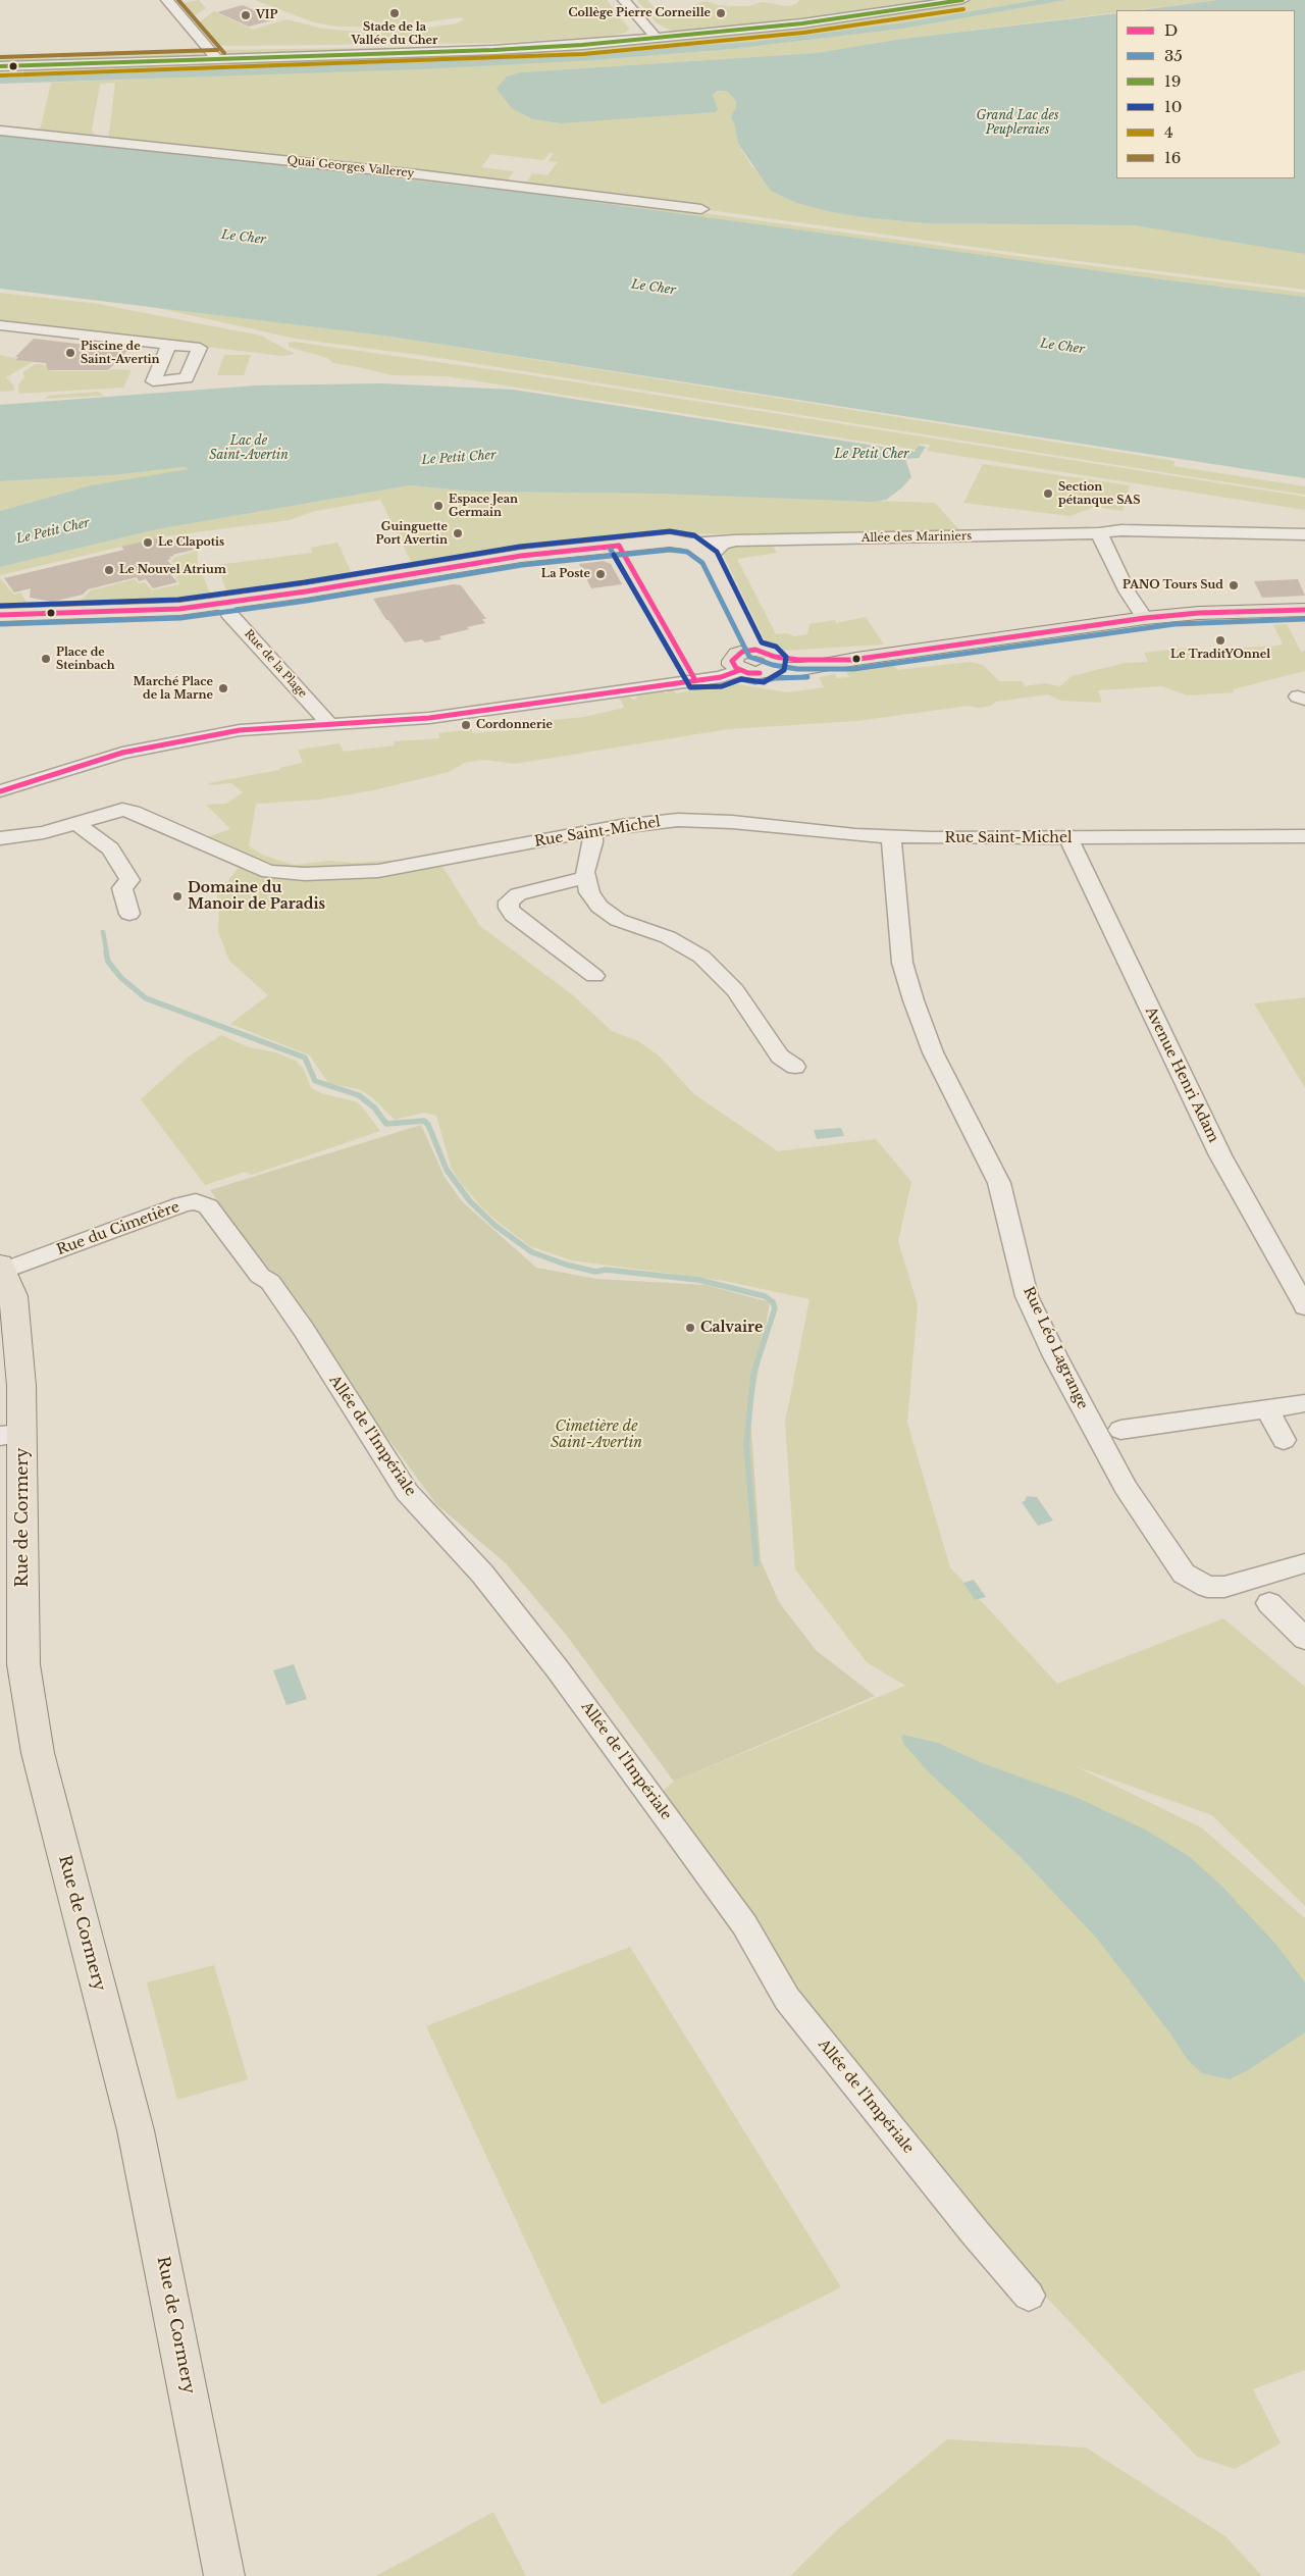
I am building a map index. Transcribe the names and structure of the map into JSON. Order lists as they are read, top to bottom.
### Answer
{
  "streets": {
    "main road": ["Rue de Cormery"],
    "street": [
      "Quai Georges Vallerey",
      "Allée des Mariniers",
      "Rue de la Plage",
      "Rue Saint-Michel",
      "Avenue Henri Adam",
      "Rue du Cimetière",
      "Rue Léo Lagrange",
      "Allée de l'Impériale"
    ]
  },
  "crossings": [
    ["Rue Saint-Michel", "Avenue Henri Adam"],
    ["Rue Saint-Michel", "Rue Léo Lagrange"],
    ["Rue du Cimetière", "Allée de l'Impériale"],
    ["Rue du Cimetière", "Rue de Cormery"]
  ],
  "water": [
    "Grand Lac des Peupleraies",
    "Le Cher",
    "Lac de Saint-Avertin",
    "Le Petit Cher"
  ],
  "parks": ["Cimetière de Saint-Avertin"],
  "places": [
    "Stade de la Vallée du Cher",
    "Collège Pierre Corneille",
    "VIP",
    "Piscine de Saint-Avertin",
    "Section pétanque SAS",
    "Espace Jean Germain",
    "Guinguette Port Avertin",
    "Le Clapotis",
    "Le Nouvel Atrium",
    "La Poste",
    "PANO Tours Sud",
    "Le TraditYOnnel",
    "Place de Steinbach",
    "Marché Place de la Marne",
    "Cordonnerie",
    "Domaine du Manoir de Paradis",
    "Calvaire"
  ],
  "lines": [
    "transit line 19",
    "transit line 16",
    "transit line 4",
    "transit line 10",
    "transit line D",
    "transit line 35"
  ],
  "legend": [
    "D",
    "35",
    "19",
    "10",
    "4",
    "16"
  ]
}
